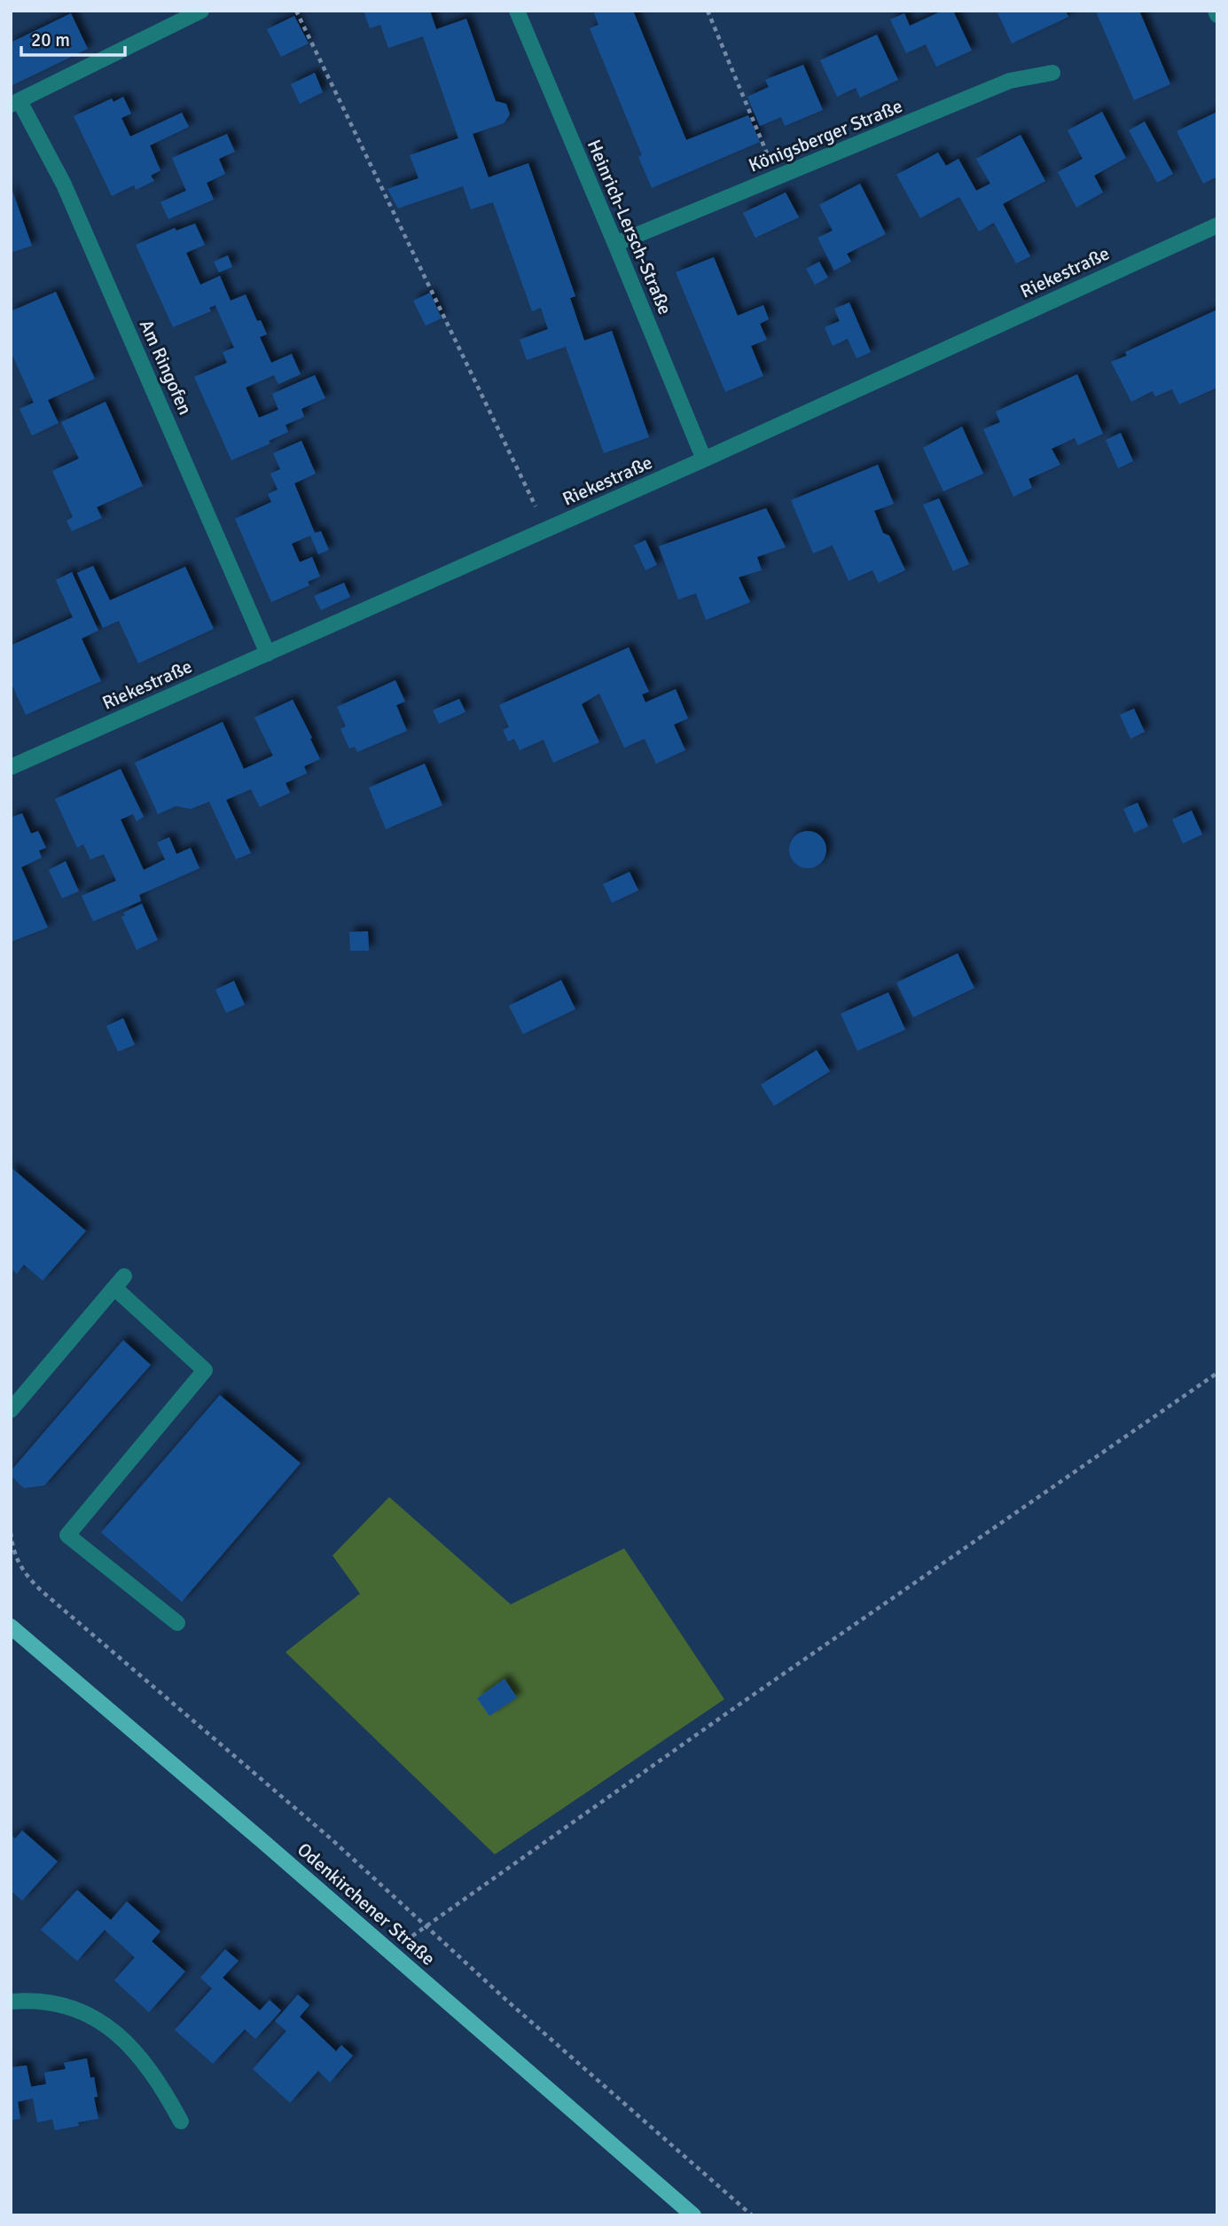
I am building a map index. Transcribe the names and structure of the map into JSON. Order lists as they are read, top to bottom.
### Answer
{
  "streets": {
    "main road": ["Odenkirchener Straße"],
    "street": [
      "Königsberger Straße",
      "Heinrich-Lersch-Straße",
      "Riekestraße",
      "Am Ringofen"
    ]
  },
  "crossings": [
    ["Königsberger Straße", "Heinrich-Lersch-Straße"],
    ["Heinrich-Lersch-Straße", "Riekestraße"],
    ["Riekestraße", "Am Ringofen"]
  ],
  "scale_bar": "20 m"
}
